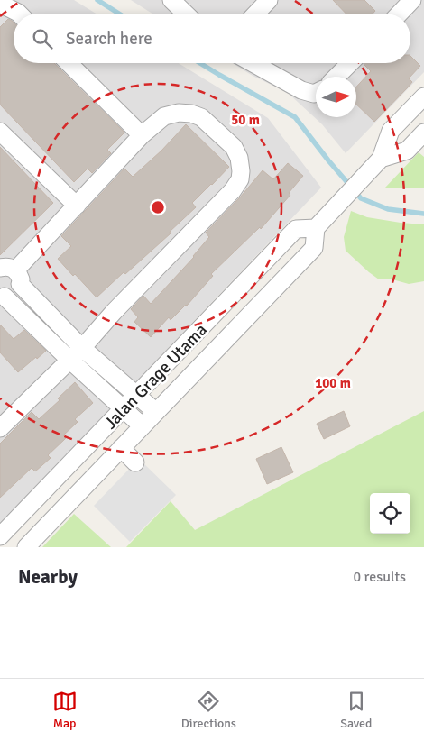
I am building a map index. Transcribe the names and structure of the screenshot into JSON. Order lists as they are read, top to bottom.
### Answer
{
  "streets": {
    "street": ["Jalan Grage Utama"]
  },
  "north": "right",
  "page": {
    "search": "Search here",
    "heading": ["Nearby", "0 results"],
    "nav": ["Map", "Directions", "Saved"]
  },
  "rings": ["50 m", "100 m"]
}
